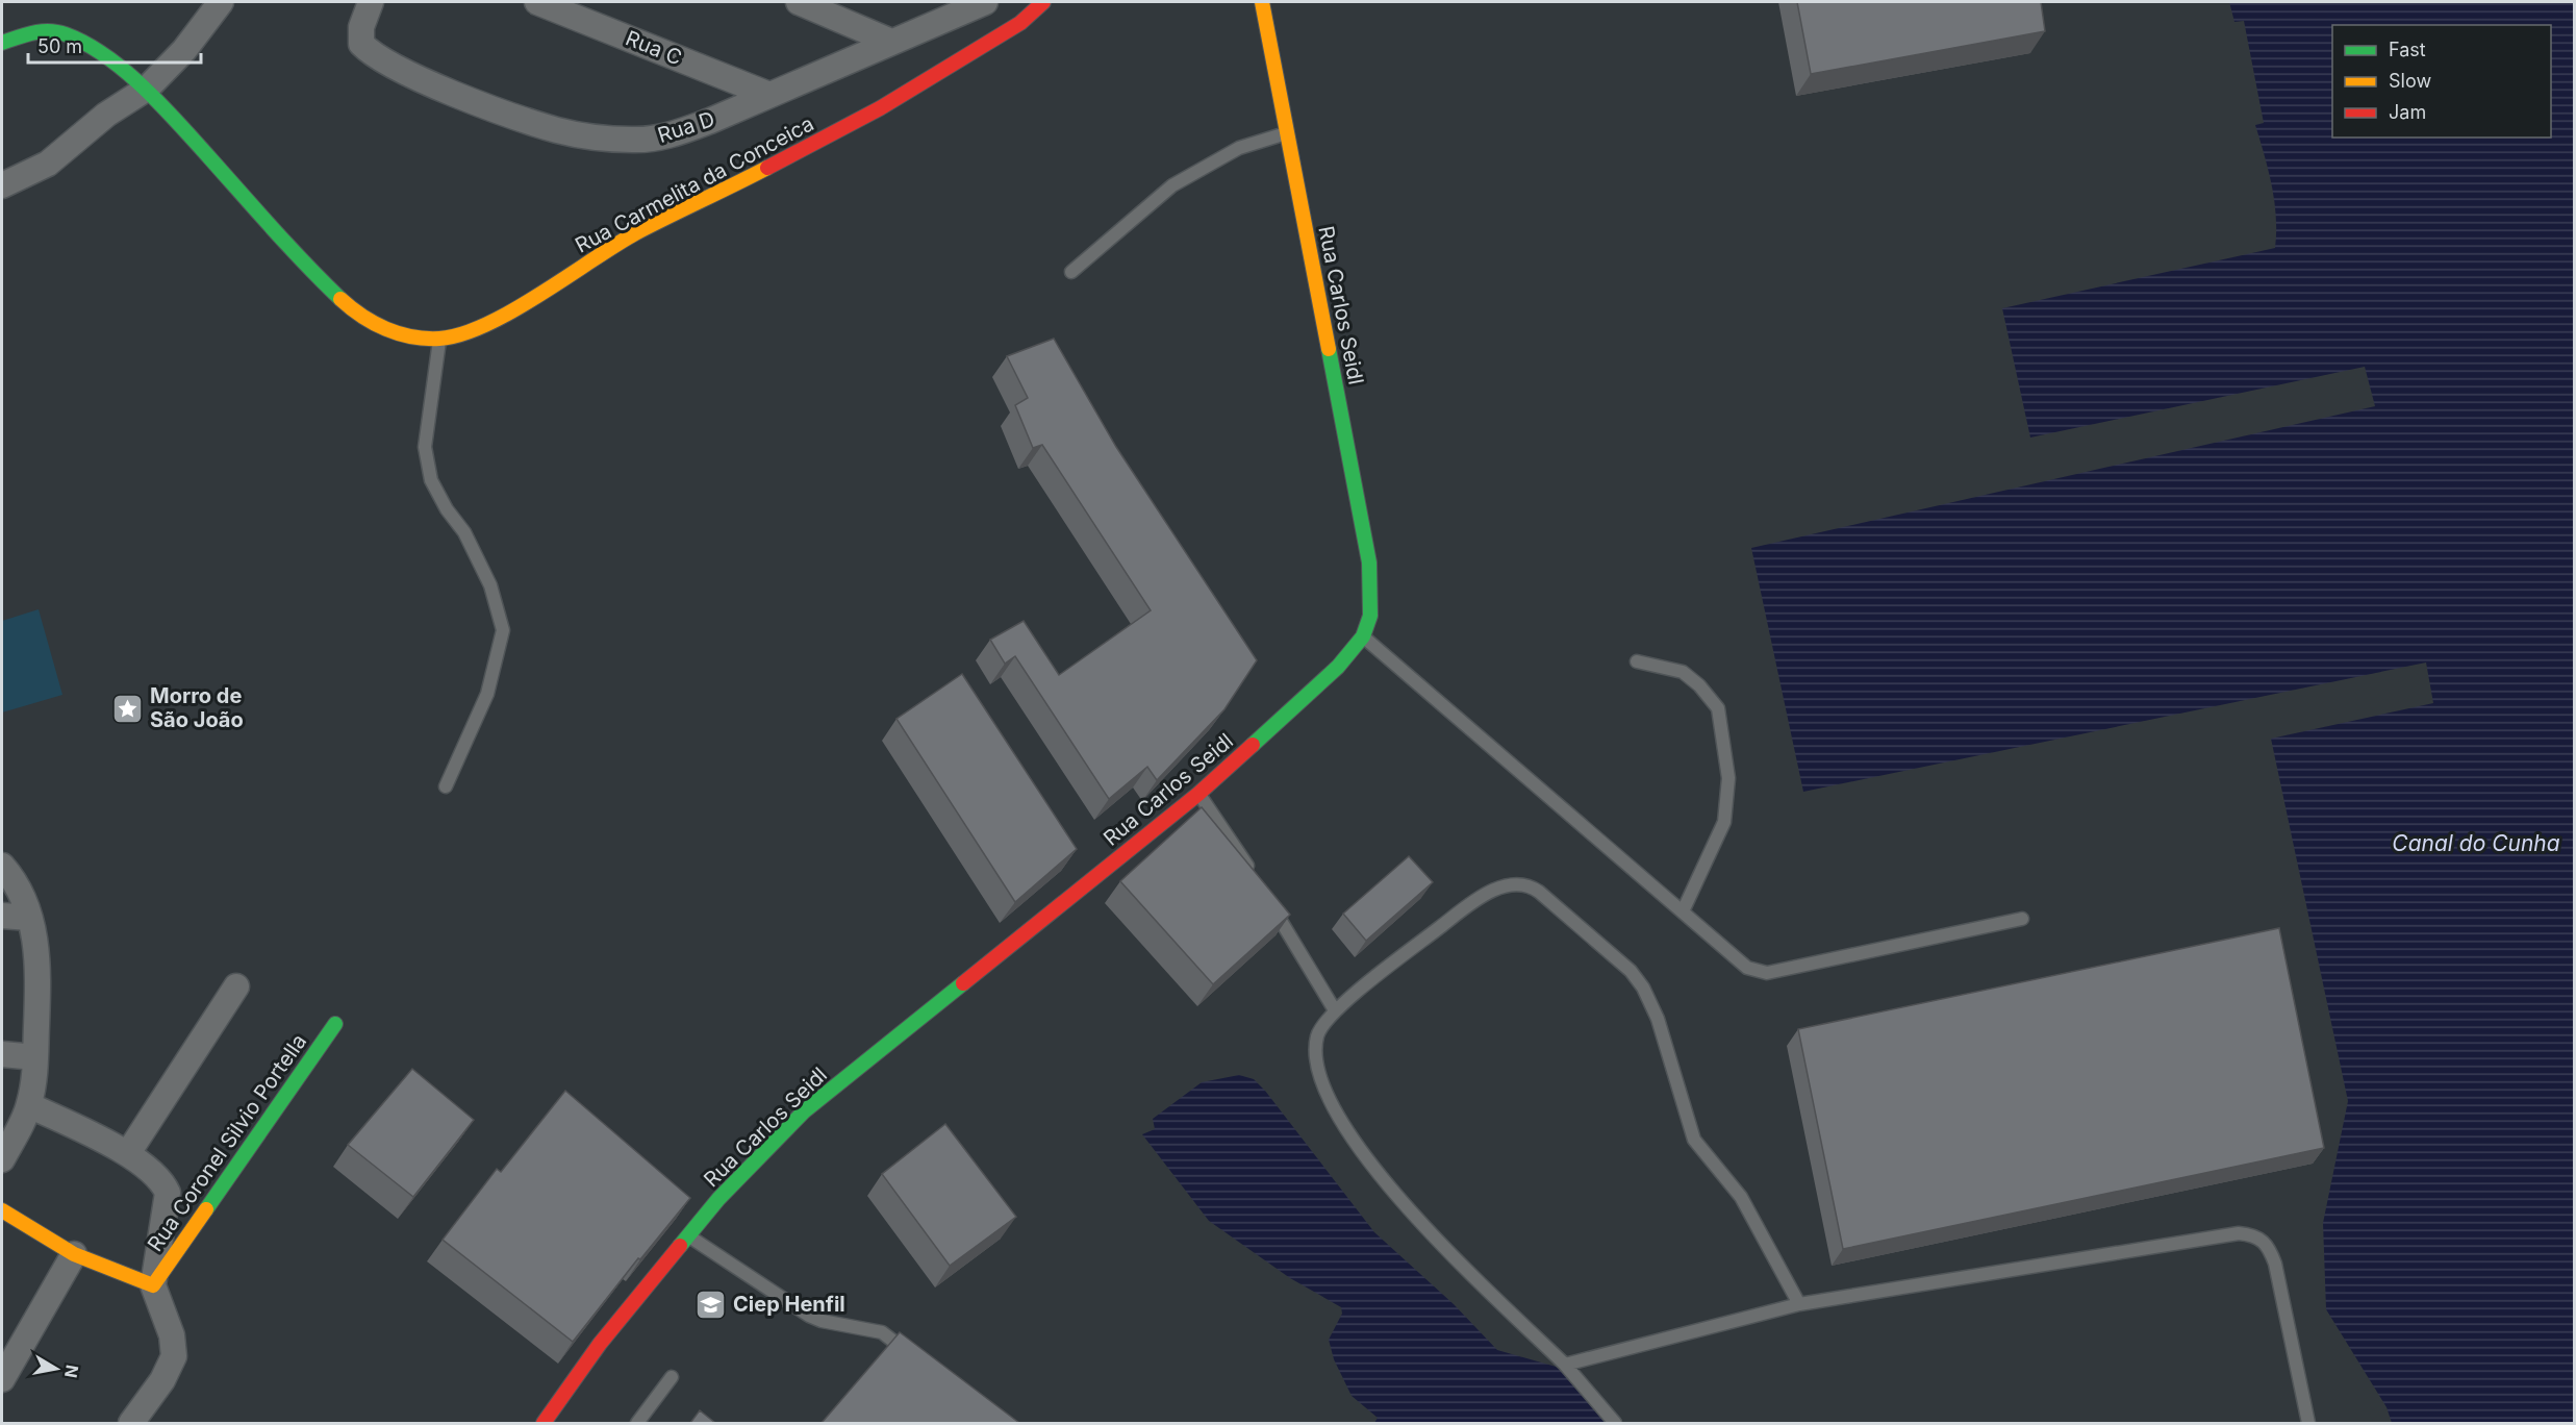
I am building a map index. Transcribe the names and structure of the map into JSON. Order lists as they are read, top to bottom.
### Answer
{
  "streets": {
    "street": [
      "Rua C",
      "Rua D",
      "Rua Carmelita da Conceica",
      "Rua Carlos Seidl",
      "Rua Coronel Silvio Portella"
    ]
  },
  "crossings": [
    ["Rua C", "Rua D"]
  ],
  "water": ["Canal do Cunha"],
  "places": {
    "place": ["Morro de São João"],
    "school or university": ["Ciep Henfil"]
  },
  "legend": ["Fast", "Slow", "Jam"],
  "scale_bar": "50 m",
  "north": "right"
}
